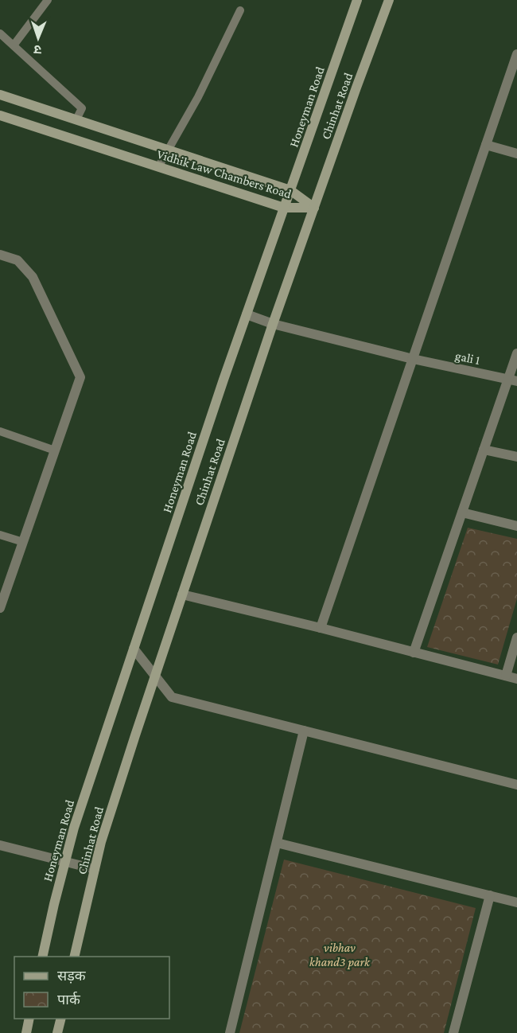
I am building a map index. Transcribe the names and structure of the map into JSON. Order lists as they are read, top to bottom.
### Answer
{
  "streets": {
    "street": [
      "Chinhat Road",
      "Honeyman Road",
      "Vidhik Law Chambers Road",
      "gali 1"
    ]
  },
  "crossings": [
    ["Chinhat Road", "Vidhik Law Chambers Road"],
    ["Chinhat Road", "gali 1"],
    ["Honeyman Road", "Vidhik Law Chambers Road"],
    ["Honeyman Road", "gali 1"]
  ],
  "parks": ["vibhav khand3 park"],
  "legend": ["सड़क", "पार्क"],
  "north": "bottom"
}
